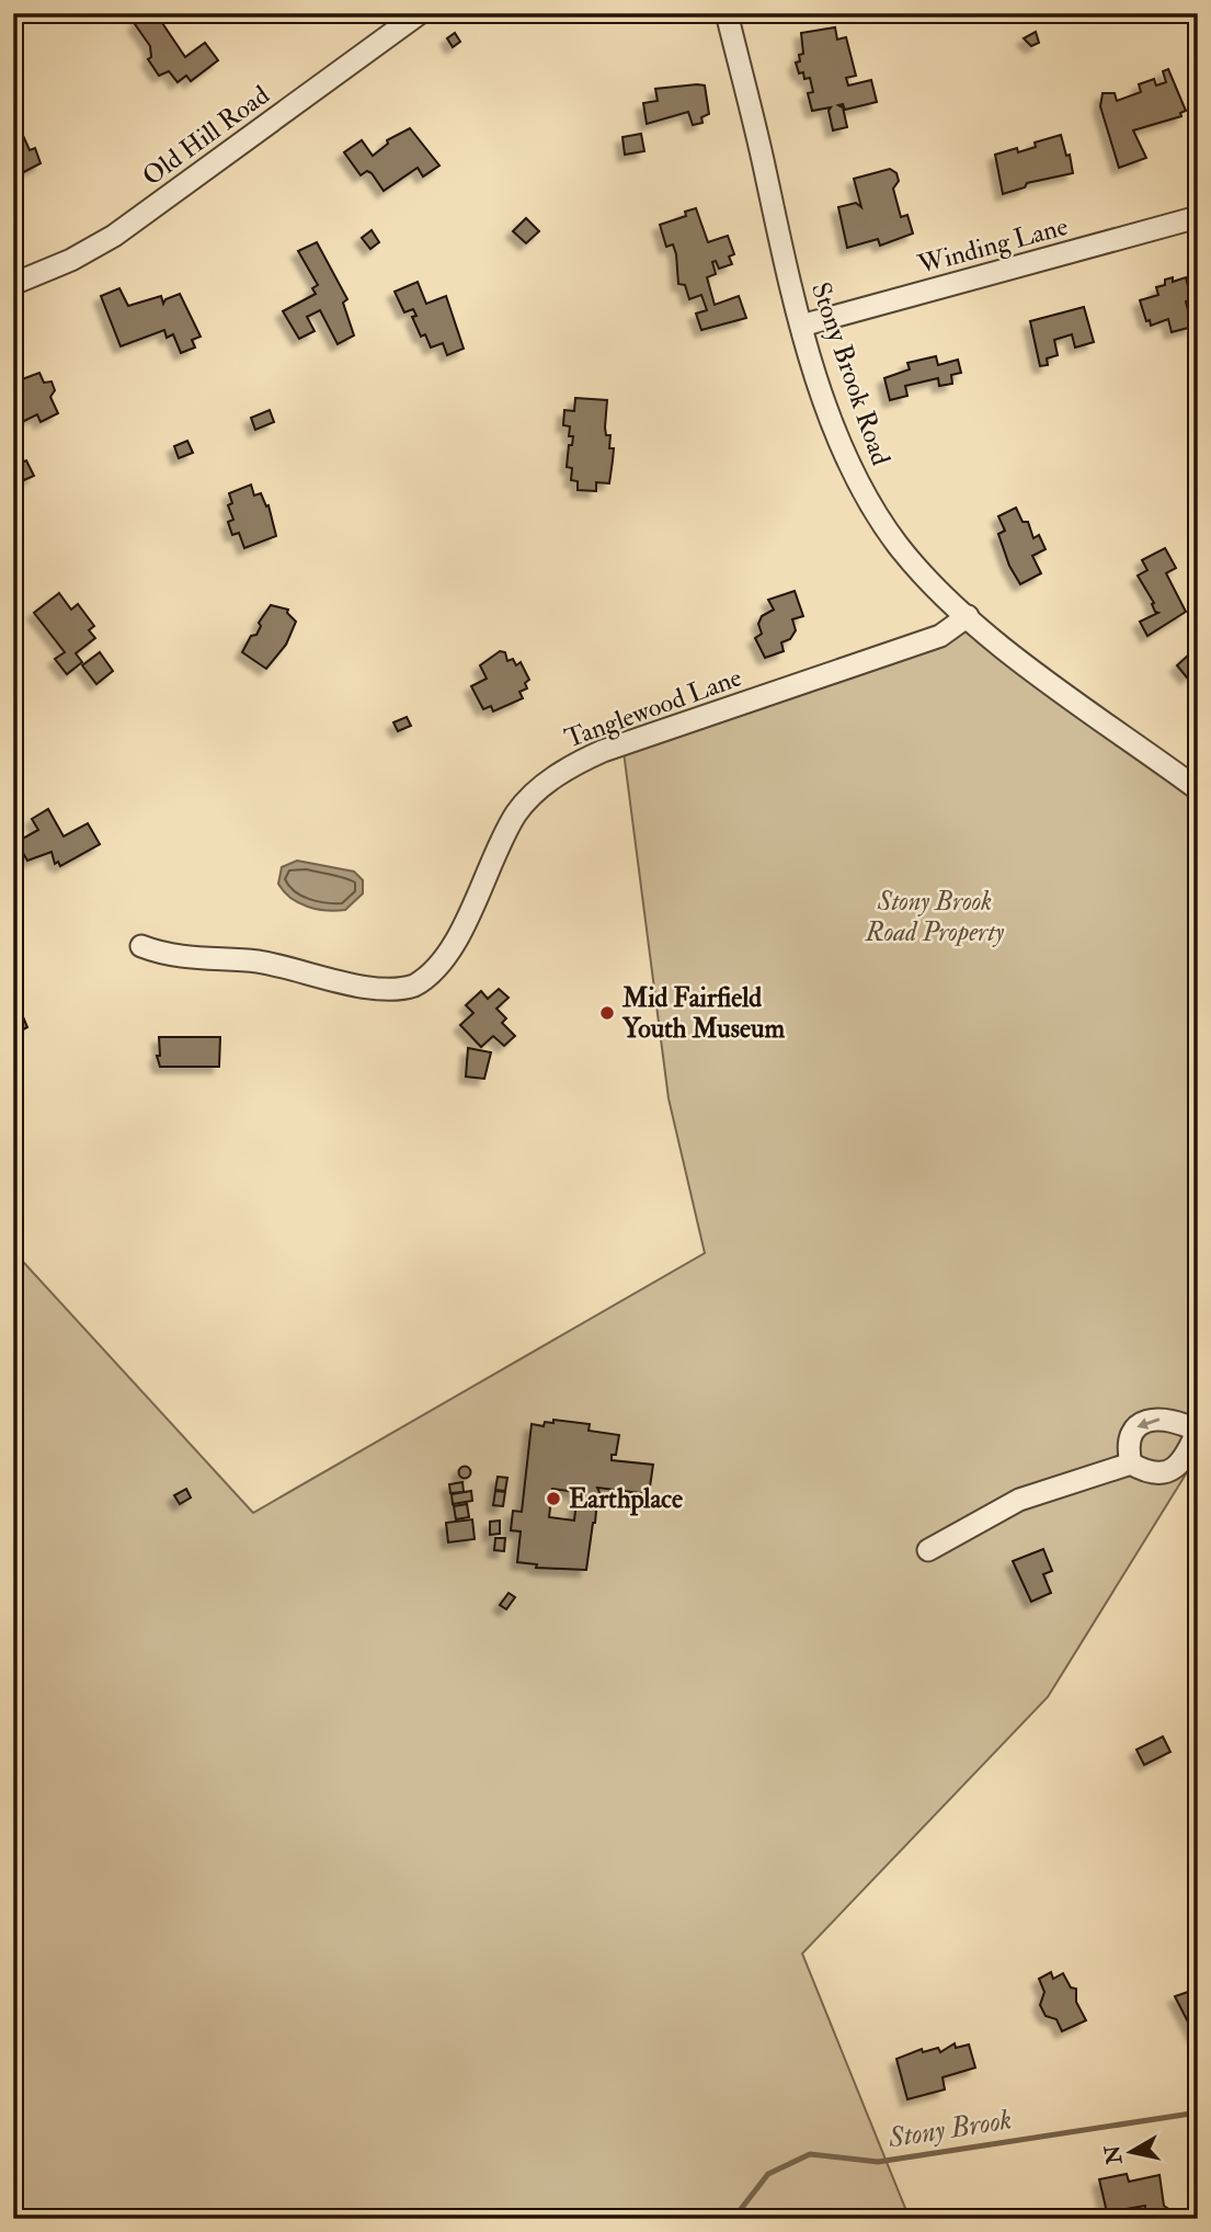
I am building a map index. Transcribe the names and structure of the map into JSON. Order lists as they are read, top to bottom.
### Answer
{
  "streets": {
    "street": [
      "Old Hill Road",
      "Winding Lane",
      "Stony Brook Road",
      "Tanglewood Lane"
    ]
  },
  "crossings": [
    ["Winding Lane", "Stony Brook Road"],
    ["Stony Brook Road", "Tanglewood Lane"]
  ],
  "water": ["Stony Brook"],
  "parks": ["Stony Brook Road Property"],
  "places": ["Mid Fairfield Youth Museum", "Earthplace"],
  "north": "left"
}
